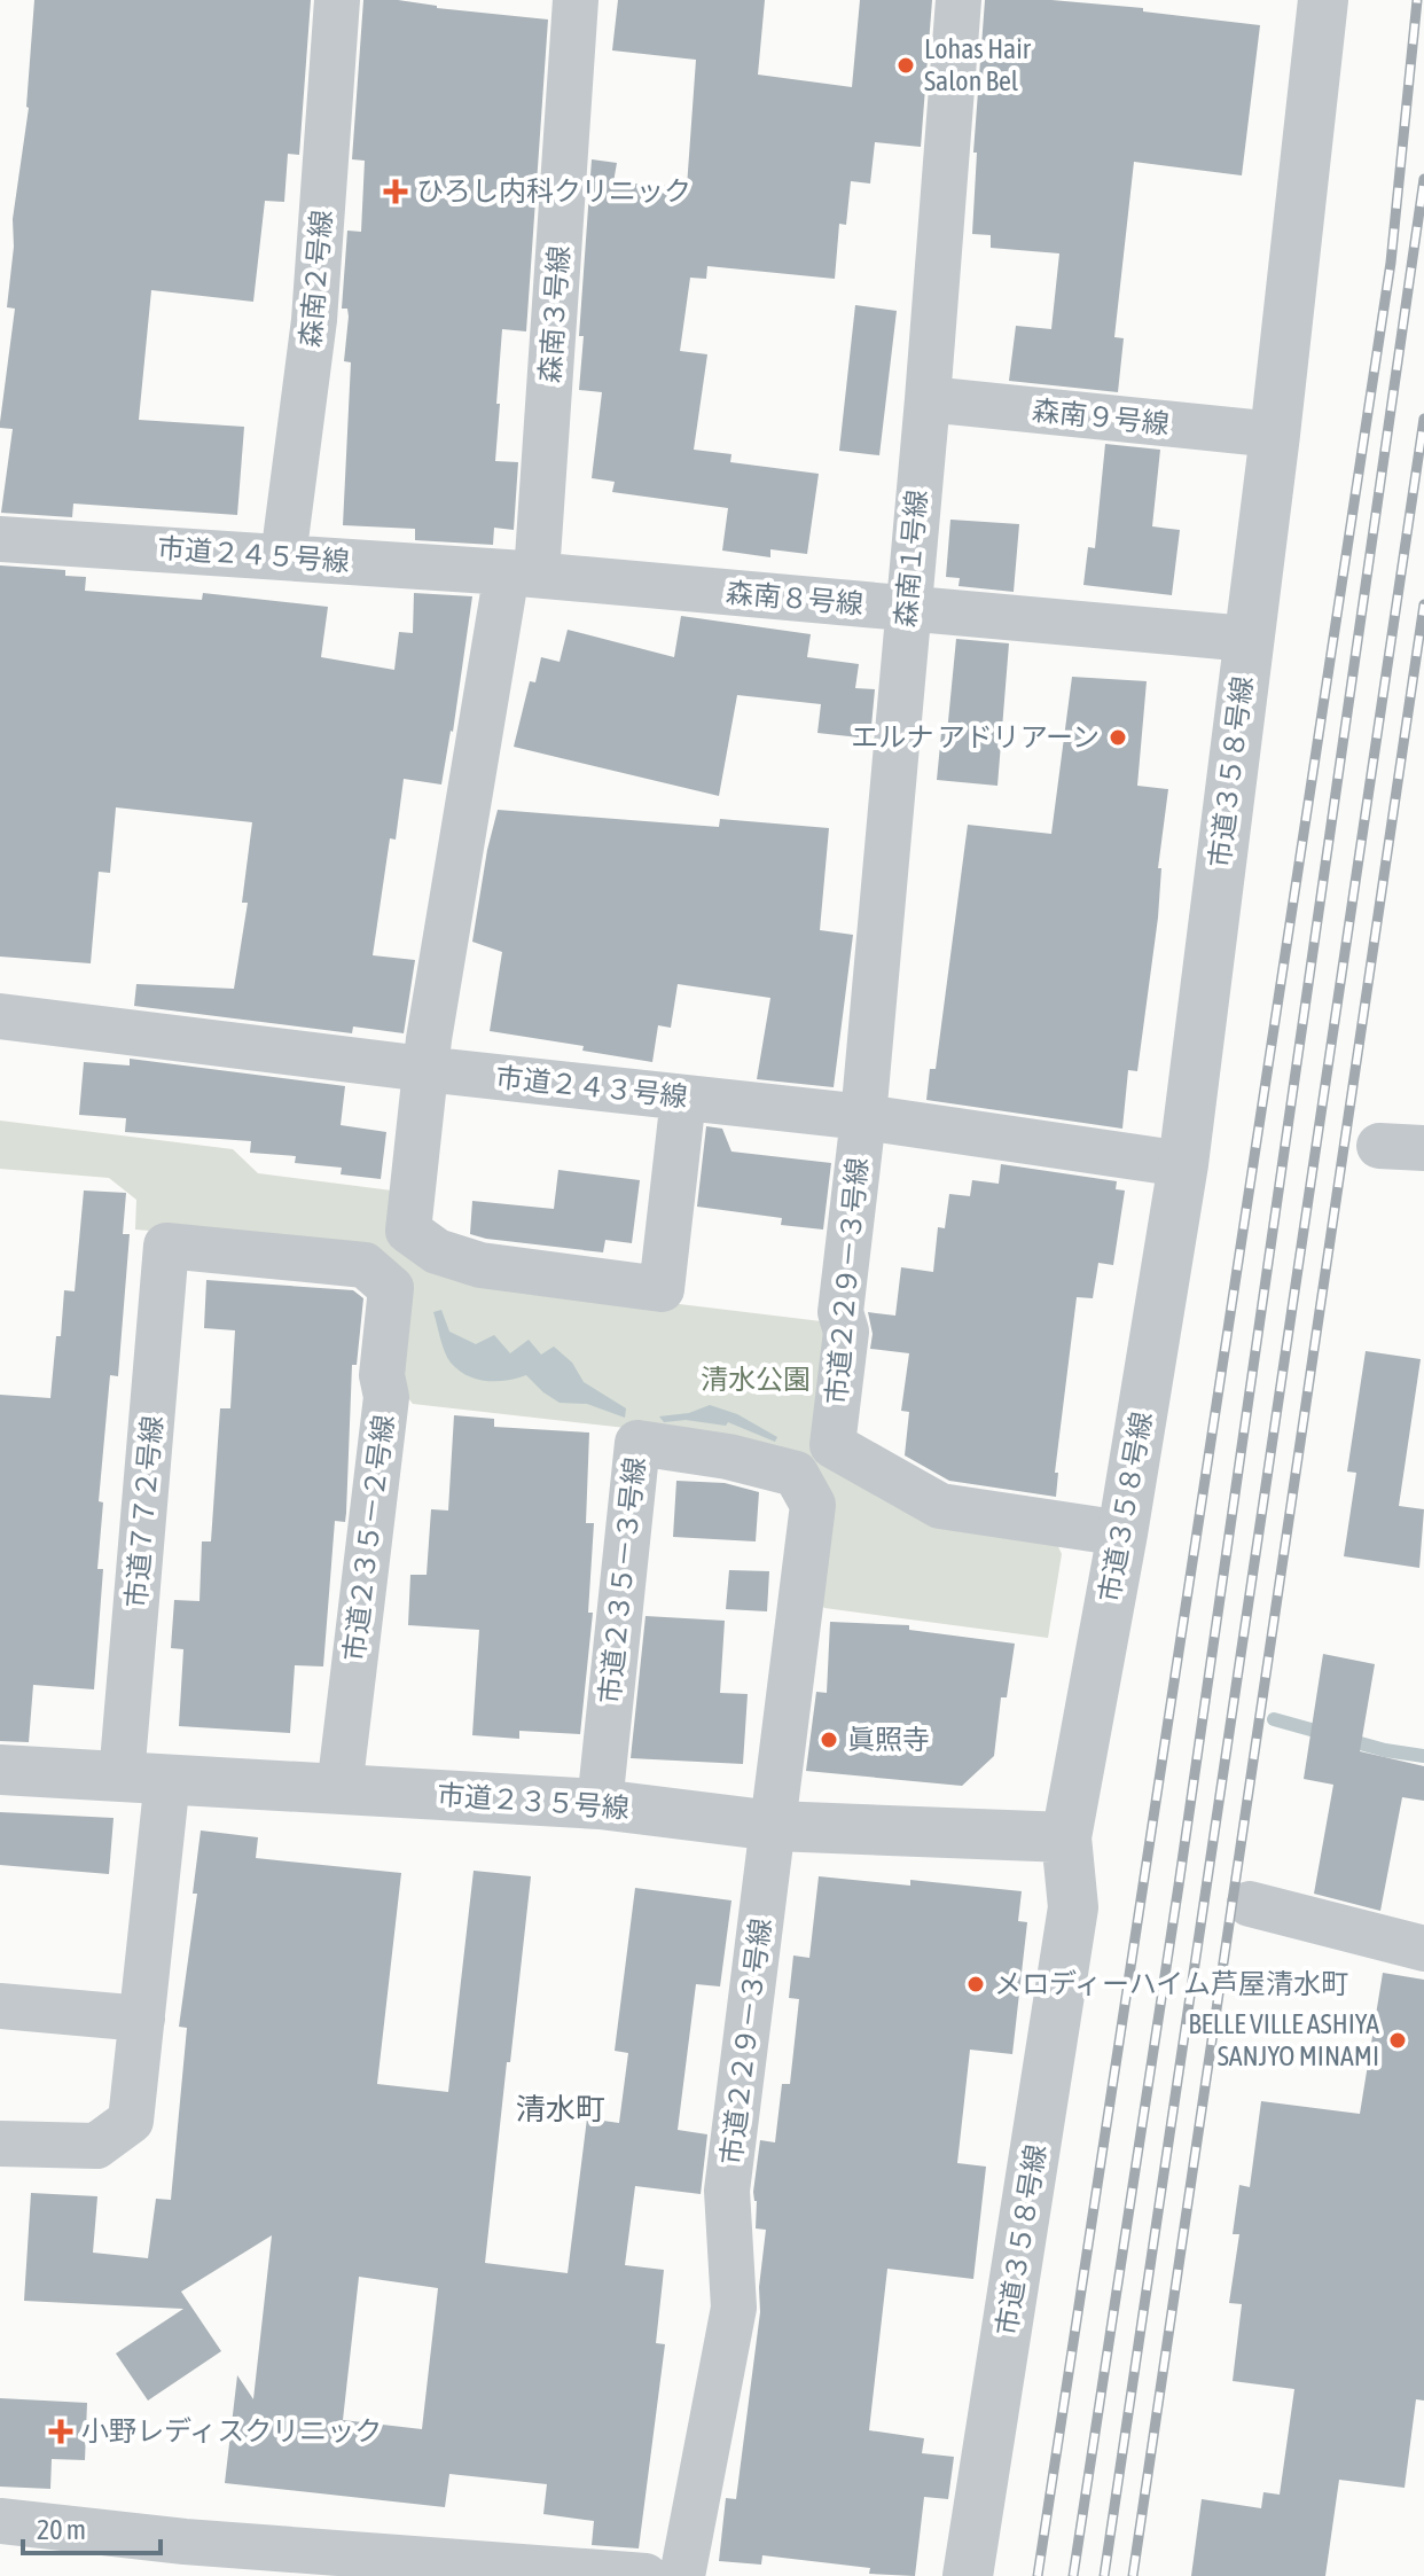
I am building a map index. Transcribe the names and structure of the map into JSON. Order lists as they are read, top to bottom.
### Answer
{
  "streets": {
    "street": [
      "森南２号線",
      "森南３号線",
      "森南９号線",
      "市道２４５号線",
      "森南１号線",
      "森南８号線",
      "市道３５８号線",
      "市道２４３号線",
      "市道２２９－３号線",
      "市道７７２号線",
      "市道２３５－２号線",
      "市道２３５－３号線",
      "市道２３５号線"
    ]
  },
  "crossings": [
    ["森南２号線", "市道２４５号線"],
    ["森南３号線", "市道２４５号線"],
    ["森南３号線", "森南８号線"],
    ["森南３号線", "市道２４３号線"],
    ["森南９号線", "森南１号線"],
    ["森南９号線", "市道３５８号線"],
    ["市道２４５号線", "森南８号線"],
    ["森南１号線", "森南８号線"],
    ["森南１号線", "市道２４３号線"],
    ["森南１号線", "市道２２９－３号線"],
    ["森南８号線", "市道３５８号線"],
    ["市道３５８号線", "市道２４３号線"],
    ["市道３５８号線", "市道２２９－３号線"],
    ["市道３５８号線", "市道２３５号線"],
    ["市道２４３号線", "市道２２９－３号線"],
    ["市道２２９－３号線", "市道２３５－３号線"],
    ["市道２２９－３号線", "市道２３５号線"],
    ["市道７７２号線", "市道２３５－２号線"],
    ["市道７７２号線", "市道２３５号線"],
    ["市道２３５－２号線", "市道２３５号線"],
    ["市道２３５－３号線", "市道２３５号線"]
  ],
  "districts": ["清水町"],
  "parks": ["清水公園"],
  "places": {
    "other": [
      "Lohas Hair Salon Bel",
      "エルナ アドリアーン",
      "眞照寺",
      "メロディーハイム芦屋清水町",
      "BELLE VILLE ASHIYA SANJYO MINAMI"
    ],
    "health": ["ひろし内科クリニック", "小野レディスクリニック"]
  },
  "scale_bar": "20 m"
}
